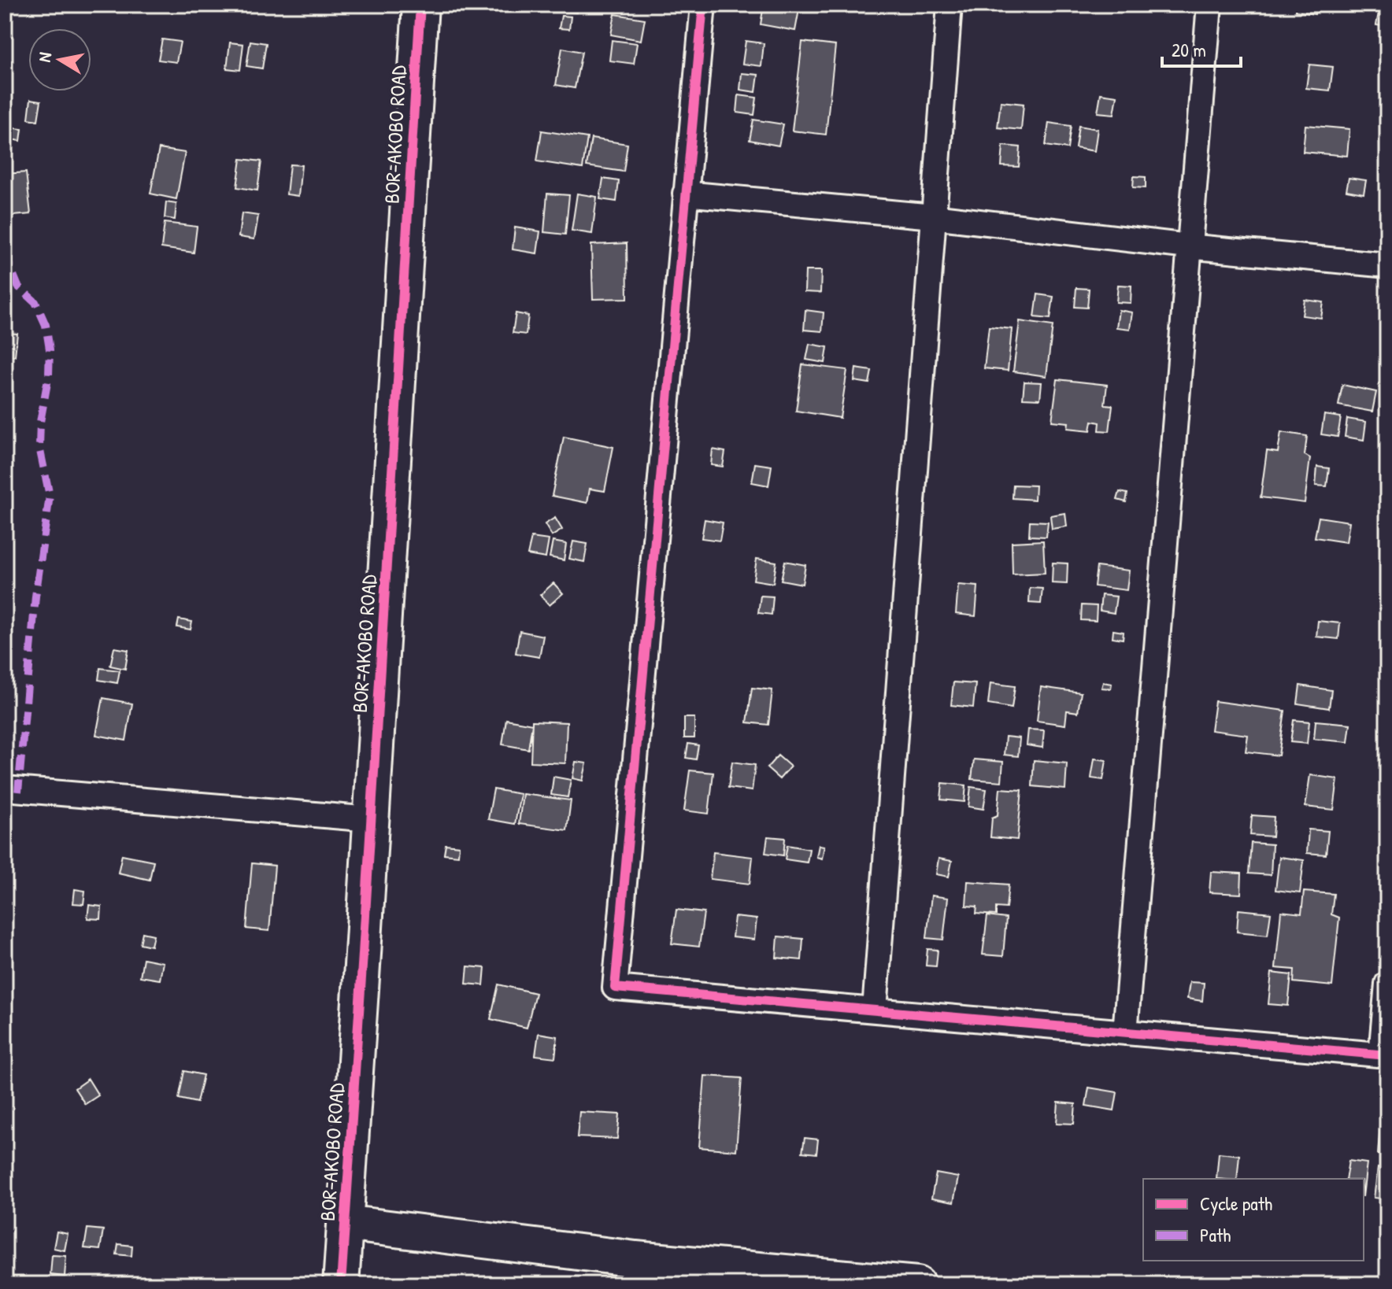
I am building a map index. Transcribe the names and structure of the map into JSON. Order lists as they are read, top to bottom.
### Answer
{
  "streets": {
    "street": ["BOR-AKOBO ROAD"]
  },
  "legend": ["Cycle path", "Path"],
  "scale_bar": "20 m",
  "north": "left"
}
